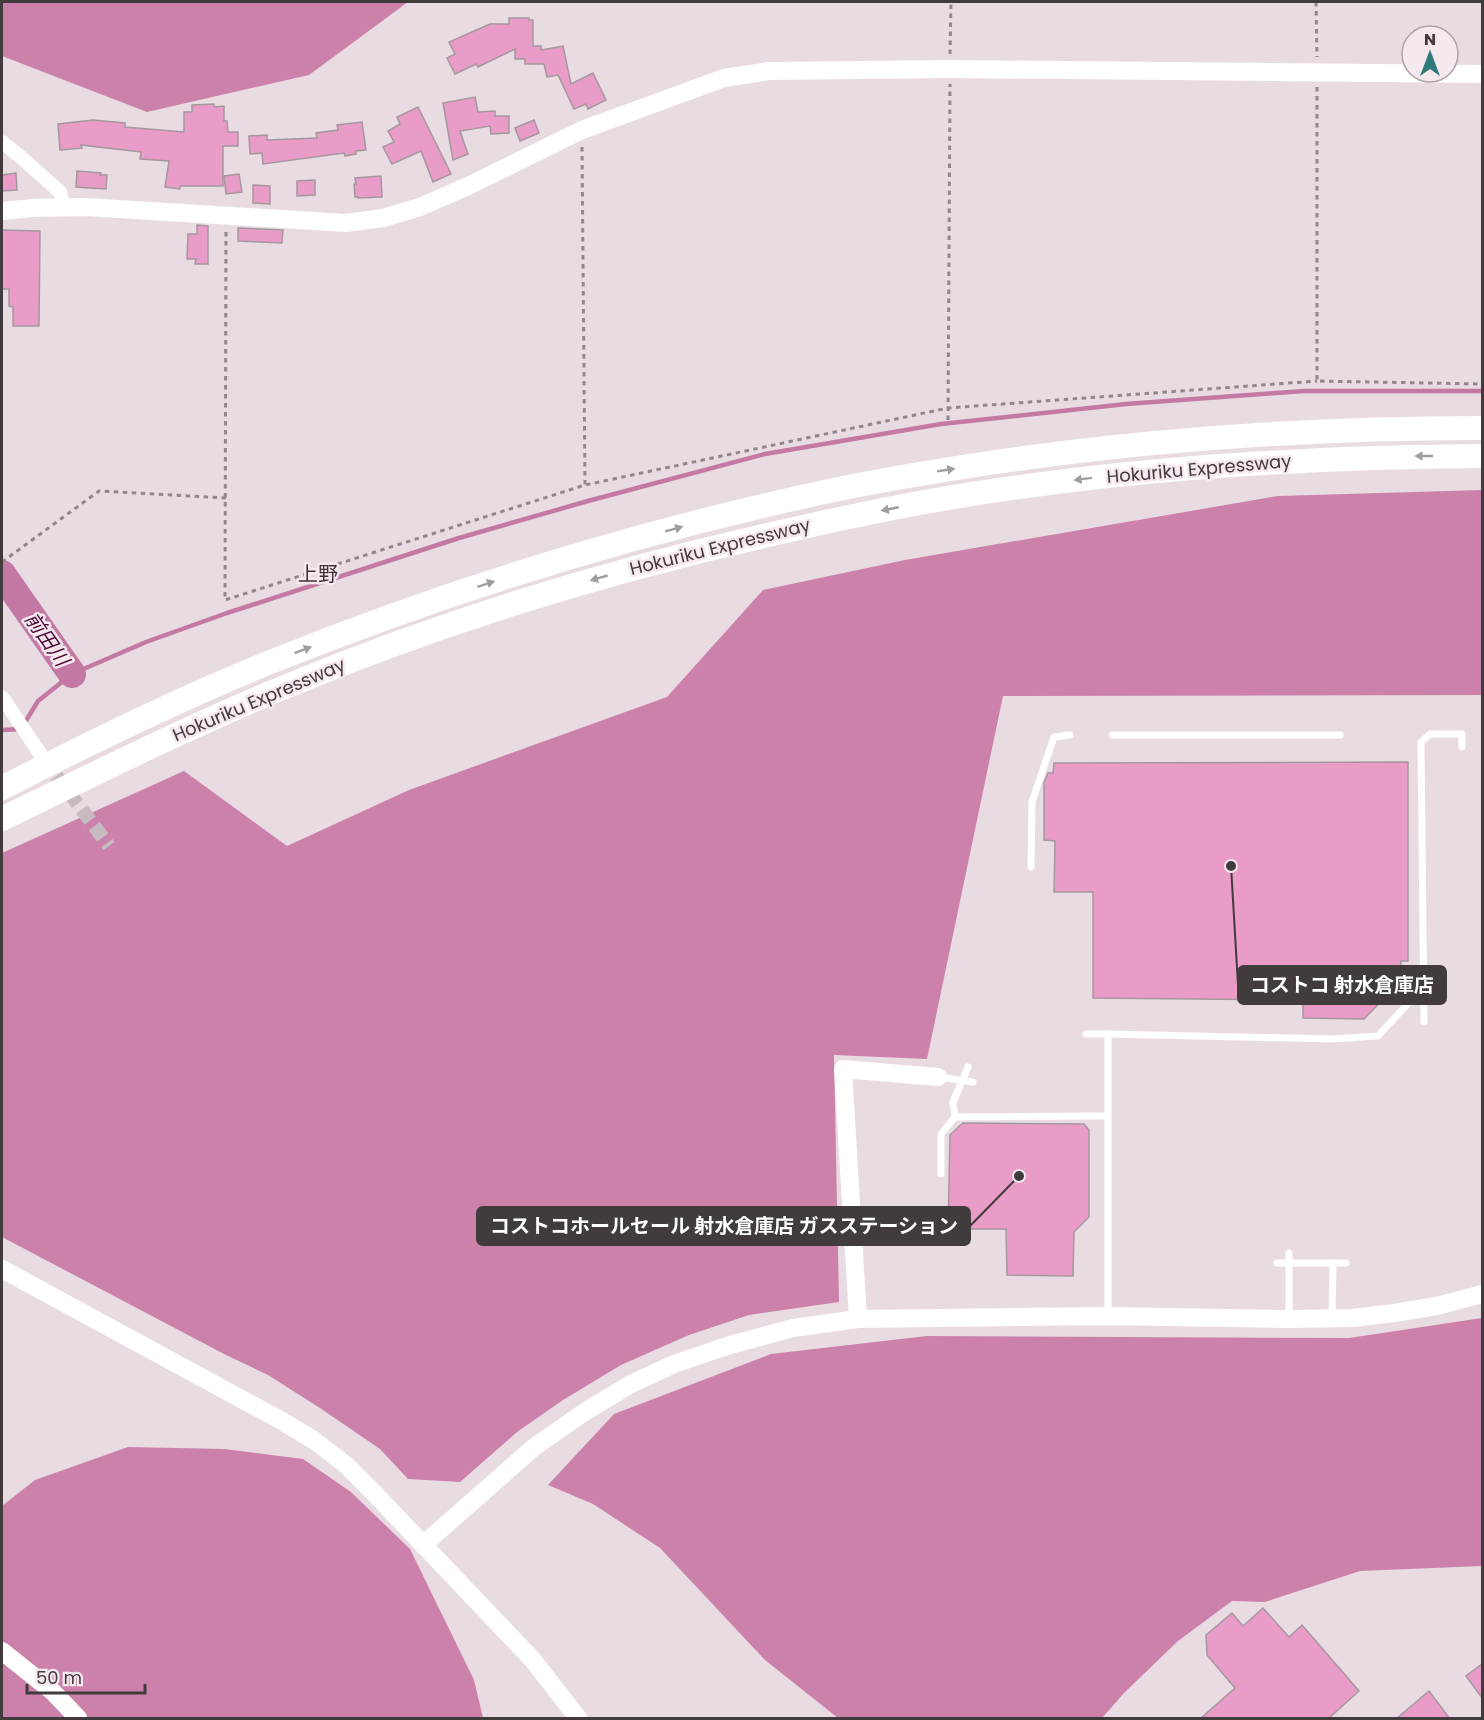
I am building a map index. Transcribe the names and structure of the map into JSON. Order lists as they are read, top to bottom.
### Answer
{
  "streets": {
    "highway": ["Hokuriku Expressway"]
  },
  "districts": ["上野"],
  "water": ["前田川"],
  "places": ["コストコ 射水倉庫店", "コストコホールセール 射水倉庫店 ガスステーション"],
  "scale_bar": "50 m",
  "north": "top"
}
